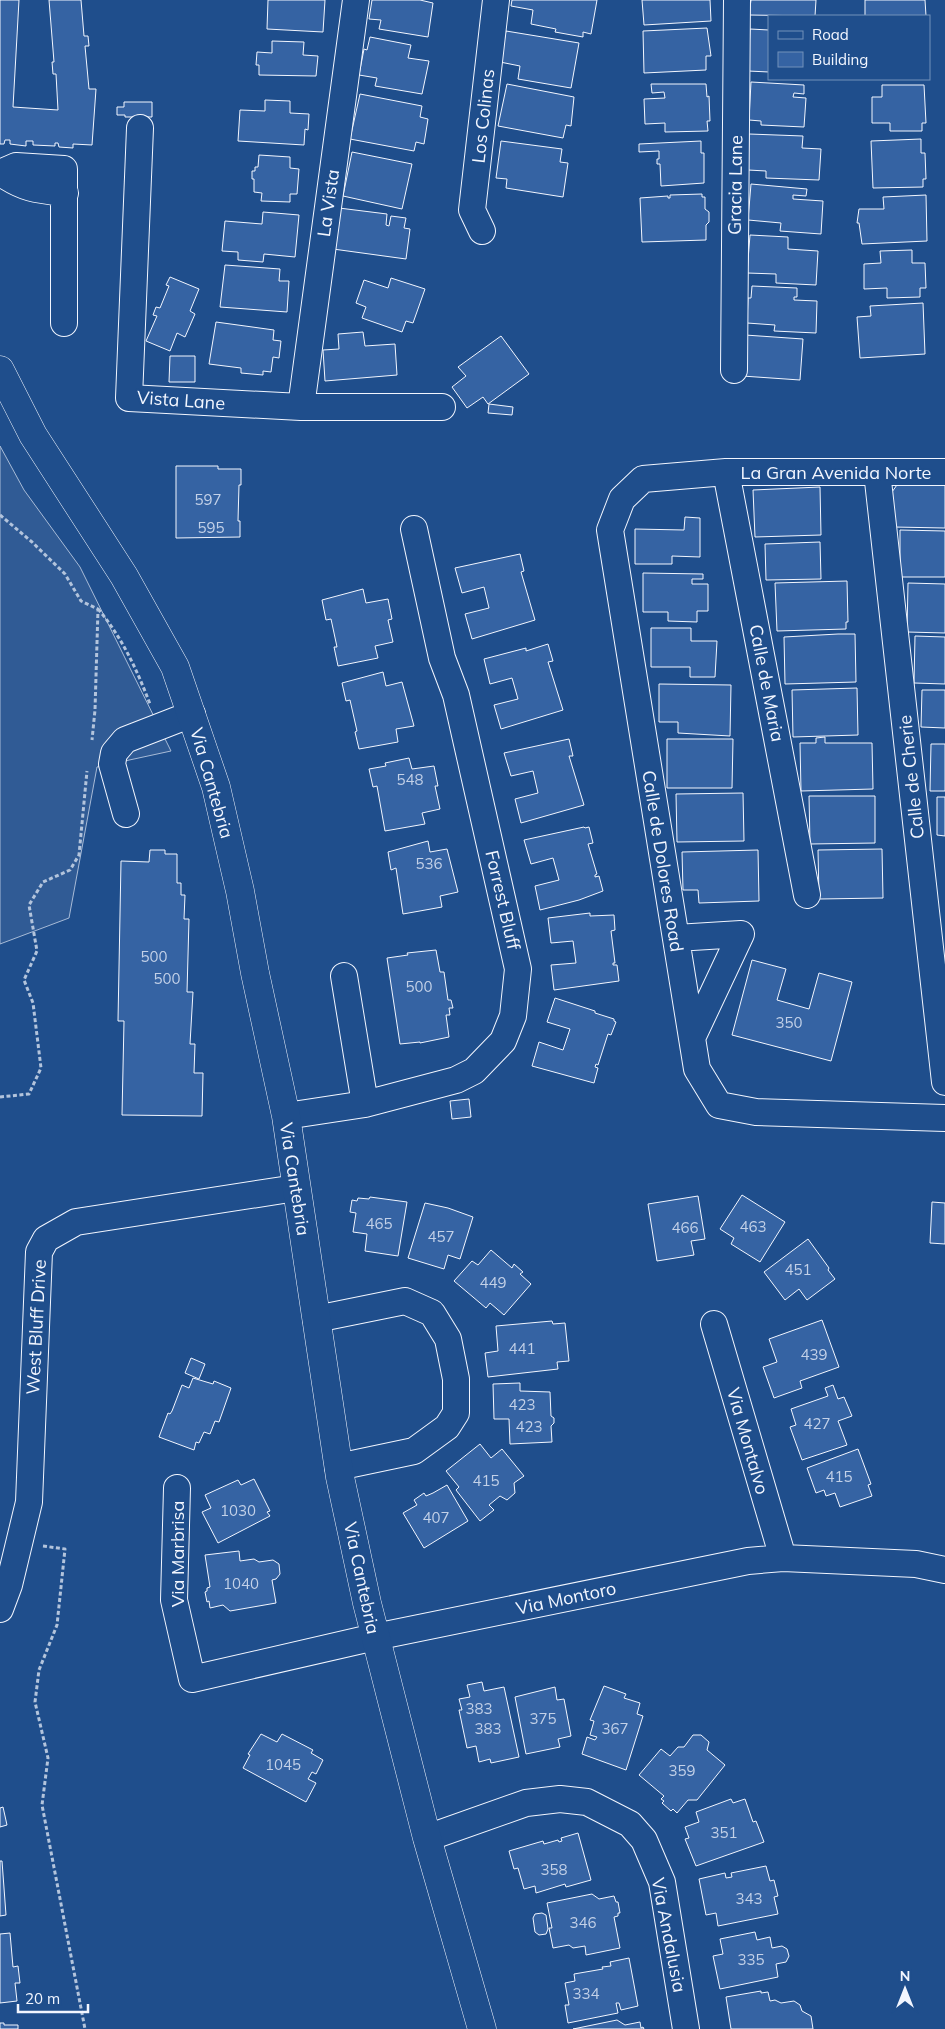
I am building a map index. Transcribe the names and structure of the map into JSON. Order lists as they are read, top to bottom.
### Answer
{
  "streets": {
    "main road": ["Via Cantebria"],
    "street": [
      "Los Colinas",
      "Gracia Lane",
      "La Vista",
      "Vista Lane",
      "La Gran Avenida Norte",
      "Calle de Maria",
      "Calle de Cherie",
      "Calle de Dolores Road",
      "Forrest Bluff",
      "West Bluff Drive",
      "Via Montalvo",
      "Via Marbrisa",
      "Via Montoro",
      "Via Andalusia"
    ]
  },
  "crossings": [
    ["La Vista", "Vista Lane"],
    ["La Gran Avenida Norte", "Calle de Maria"],
    ["La Gran Avenida Norte", "Calle de Cherie"],
    ["La Gran Avenida Norte", "Calle de Dolores Road"],
    ["Calle de Maria", "Calle de Dolores Road"],
    ["Via Cantebria", "Forrest Bluff"],
    ["Via Cantebria", "West Bluff Drive"],
    ["Via Cantebria", "Via Montoro"],
    ["Via Cantebria", "Via Andalusia"],
    ["Via Montalvo", "Via Montoro"],
    ["Via Marbrisa", "Via Montoro"]
  ],
  "house_numbers": [
    "597",
    "595",
    "548",
    "536",
    "500",
    "500",
    "500",
    "350",
    "465",
    "463",
    "466",
    "457",
    "451",
    "449",
    "441",
    "439",
    "423",
    "427",
    "423",
    "415",
    "415",
    "1030",
    "407",
    "1040",
    "383",
    "375",
    "383",
    "367",
    "1045",
    "359",
    "351",
    "358",
    "343",
    "346",
    "335",
    "334"
  ],
  "legend": ["Road", "Building"],
  "scale_bar": "20 m",
  "north": "top"
}
